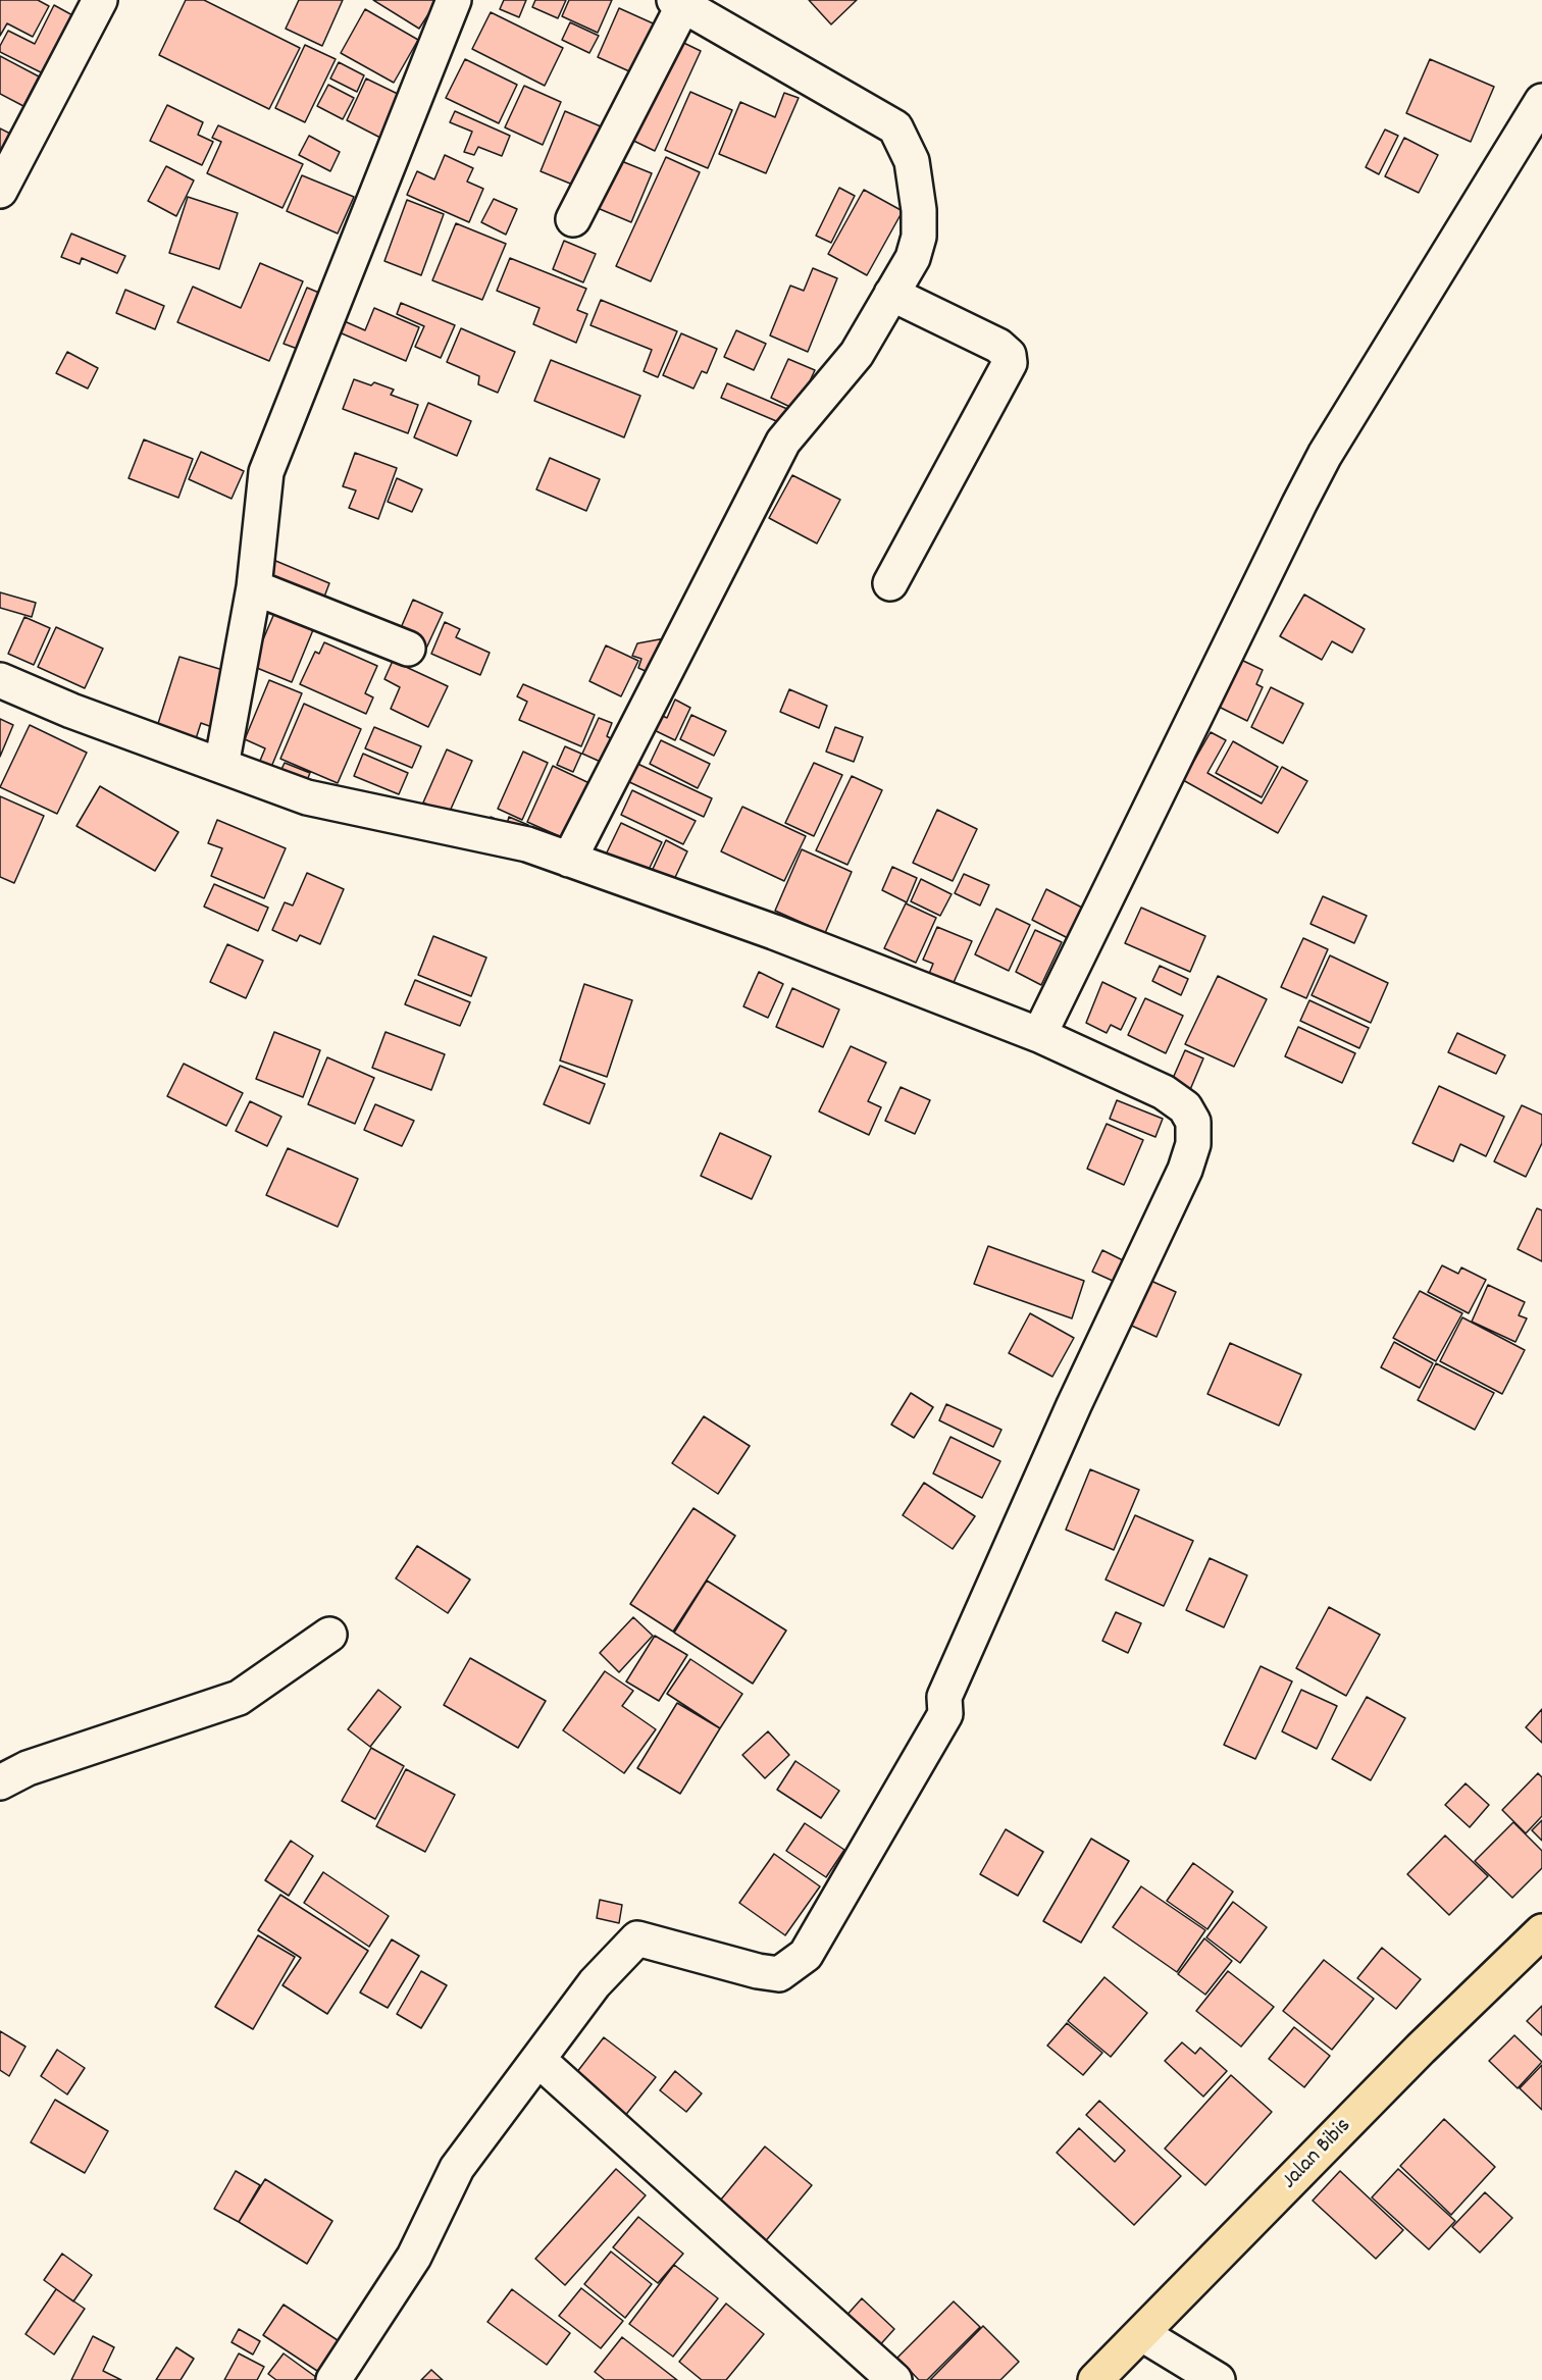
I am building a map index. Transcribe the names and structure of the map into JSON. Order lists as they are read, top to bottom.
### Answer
{
  "streets": {
    "main road": ["Jalan Bibis"]
  }
}
